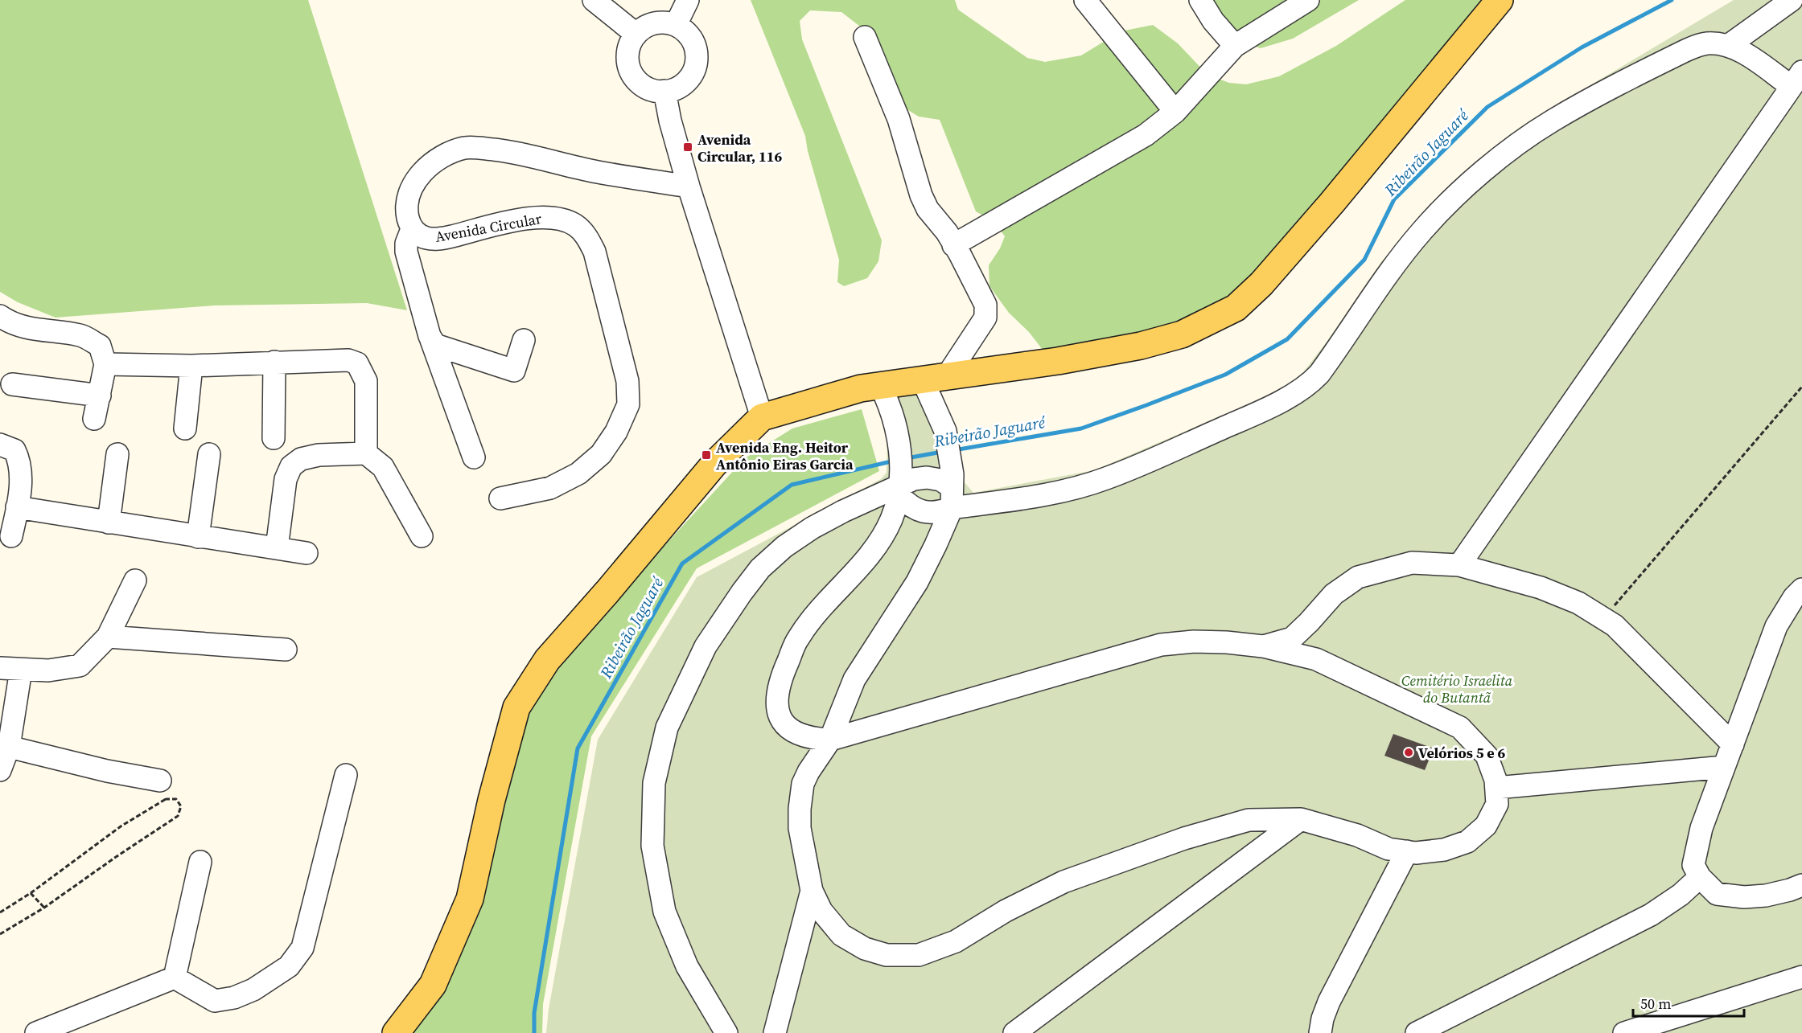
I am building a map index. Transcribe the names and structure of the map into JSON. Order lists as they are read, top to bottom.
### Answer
{
  "streets": {
    "street": ["Avenida Circular"]
  },
  "water": ["Ribeirão Jaguaré"],
  "parks": ["Cemitério Israelita do Butantã"],
  "places": {
    "transit": ["Avenida Circular, 116", "Avenida Eng. Heitor Antônio Eiras Garcia"],
    "other": ["Velórios 5 e 6"]
  },
  "scale_bar": "50 m"
}
